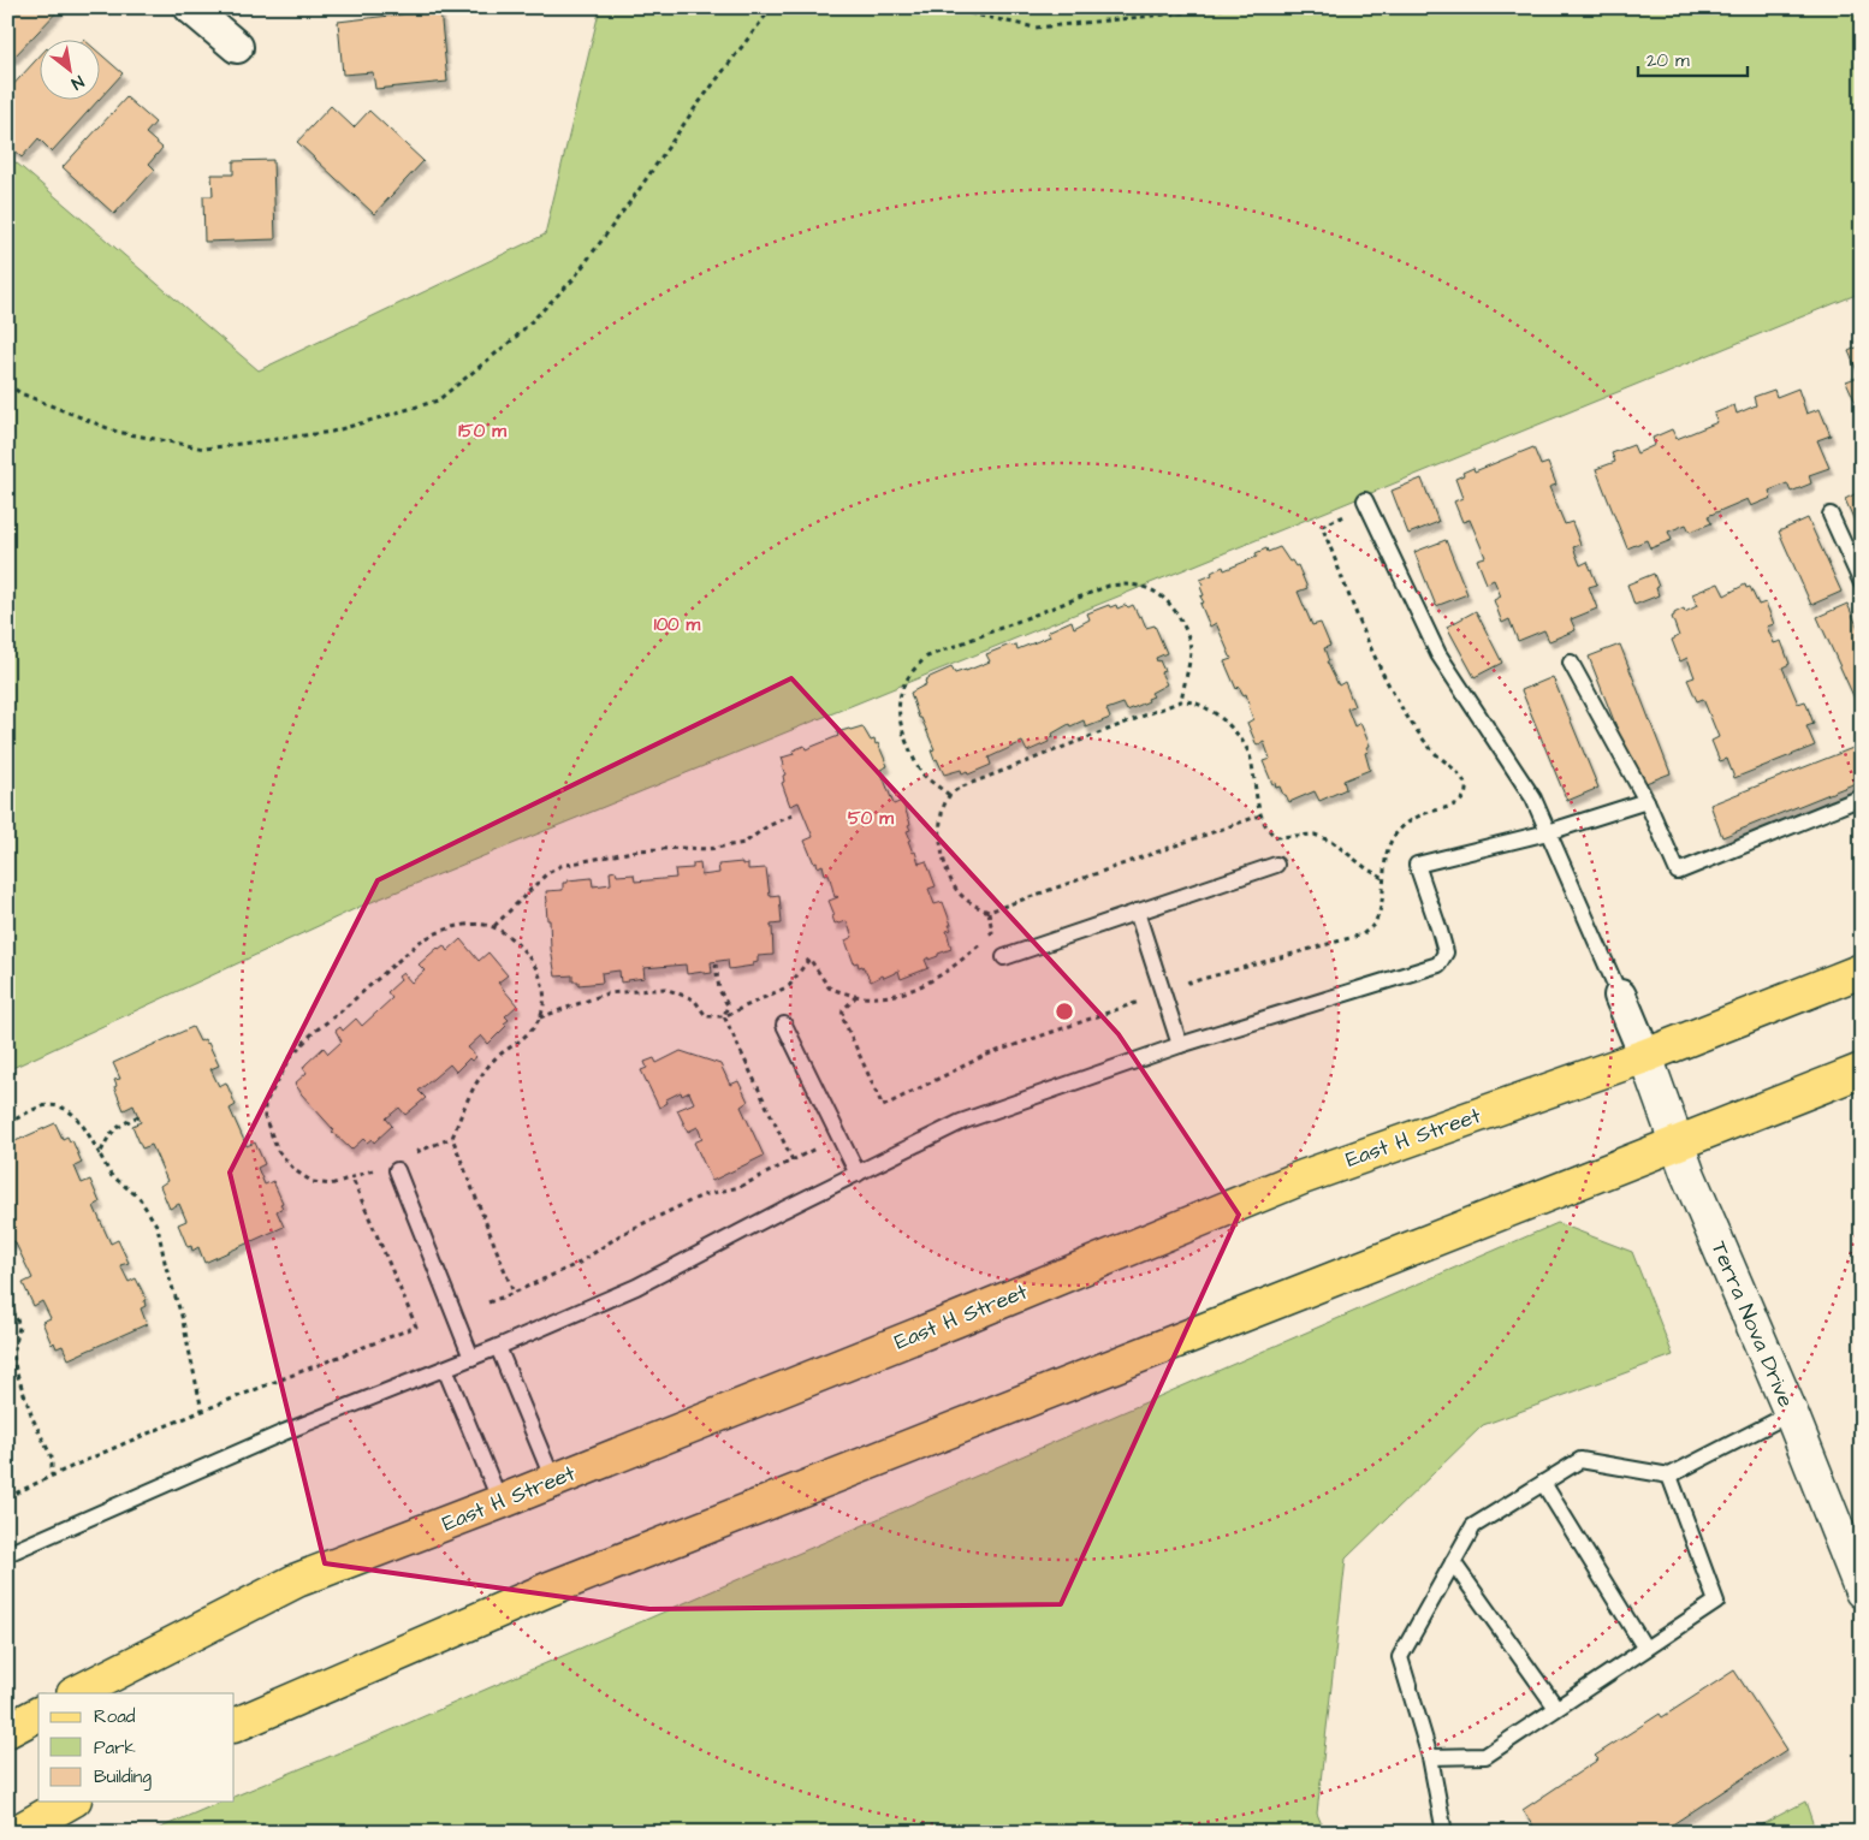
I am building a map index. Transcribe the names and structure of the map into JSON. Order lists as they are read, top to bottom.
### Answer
{
  "streets": {
    "main road": ["East H Street"],
    "street": ["Terra Nova Drive"]
  },
  "crossings": [
    ["East H Street", "Terra Nova Drive"]
  ],
  "legend": ["Road", "Park", "Building"],
  "scale_bar": "20 m",
  "north": "bottom right",
  "rings": ["150 m", "100 m", "50 m"]
}
